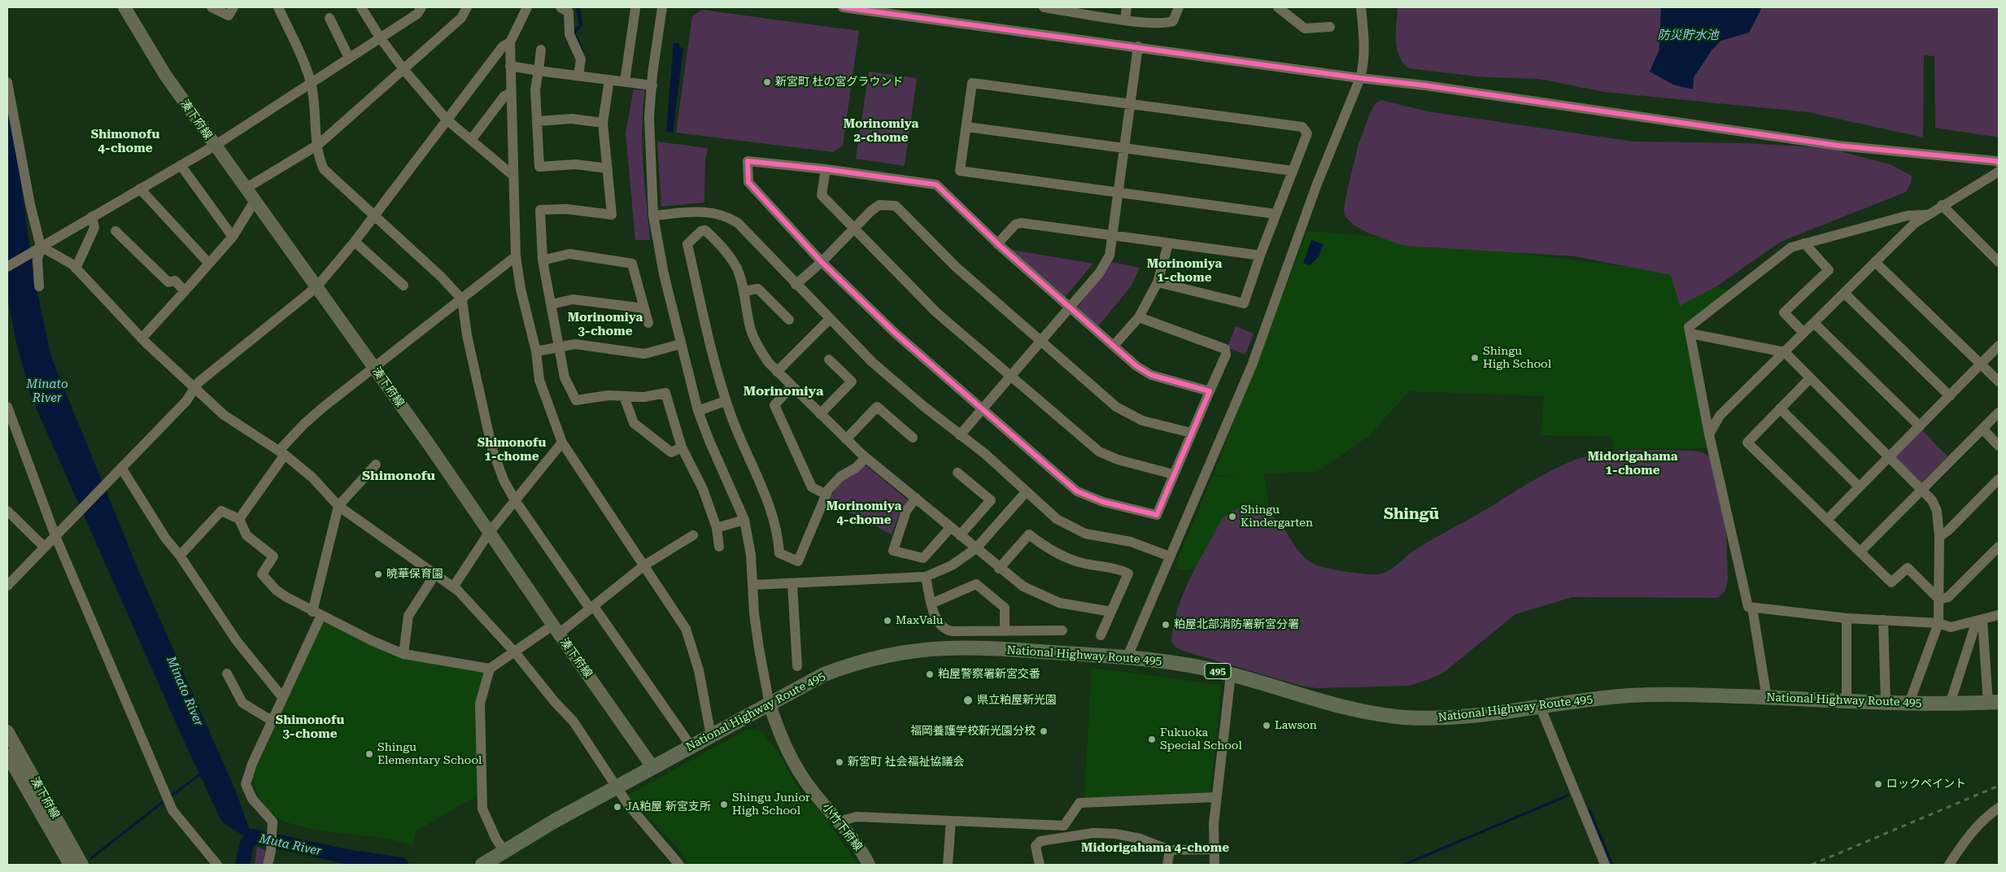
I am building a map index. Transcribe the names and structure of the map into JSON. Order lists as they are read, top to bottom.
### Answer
{
  "streets": {
    "highway": ["National Highway Route 495", "495"],
    "main road": ["湊下府線", "小竹下府線"]
  },
  "crossings": [
    ["湊下府線", "National Highway Route 495"],
    ["National Highway Route 495", "小竹下府線"]
  ],
  "districts": [
    "Morinomiya 2-chome",
    "Shimonofu 4-chome",
    "Morinomiya 1-chome",
    "Morinomiya 3-chome",
    "Morinomiya",
    "Shimonofu 1-chome",
    "Midorigahama 1-chome",
    "Shimonofu",
    "Morinomiya 4-chome",
    "Shingū",
    "Shimonofu 3-chome",
    "Midorigahama 4-chome"
  ],
  "water": ["防災貯水池", "Minato River", "Muta River"],
  "places": [
    "新宮町 杜の宮グラウンド",
    "Shingu High School",
    "Shingu Kindergarten",
    "暁華保育園",
    "MaxValu",
    "粕屋北部消防署新宮分署",
    "粕屋警察署新宮交番",
    "県立粕屋新光園",
    "Lawson",
    "福岡養護学校新光園分校",
    "Fukuoka Special School",
    "Shingu Elementary School",
    "新宮町 社会福祉協議会",
    "ロックペイント",
    "Shingu Junior High School",
    "JA粕屋 新宮支所"
  ]
}
